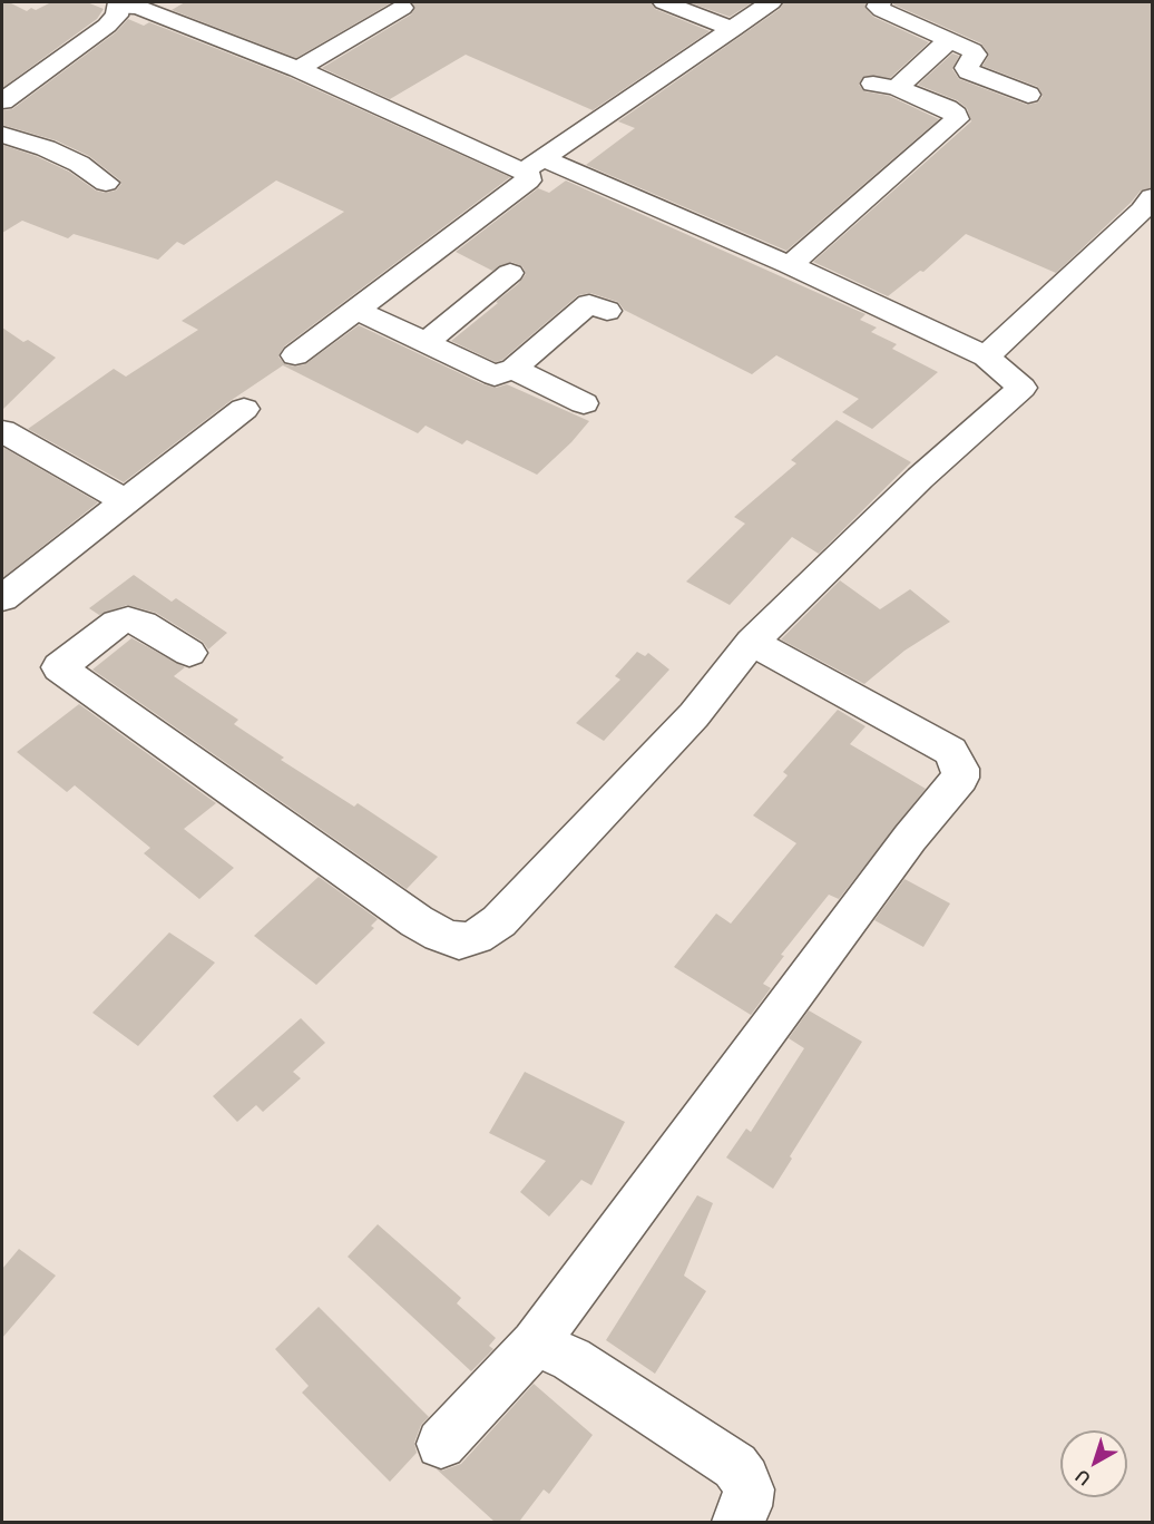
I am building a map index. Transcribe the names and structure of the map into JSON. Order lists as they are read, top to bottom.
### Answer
{
  "north": "bottom left"
}
